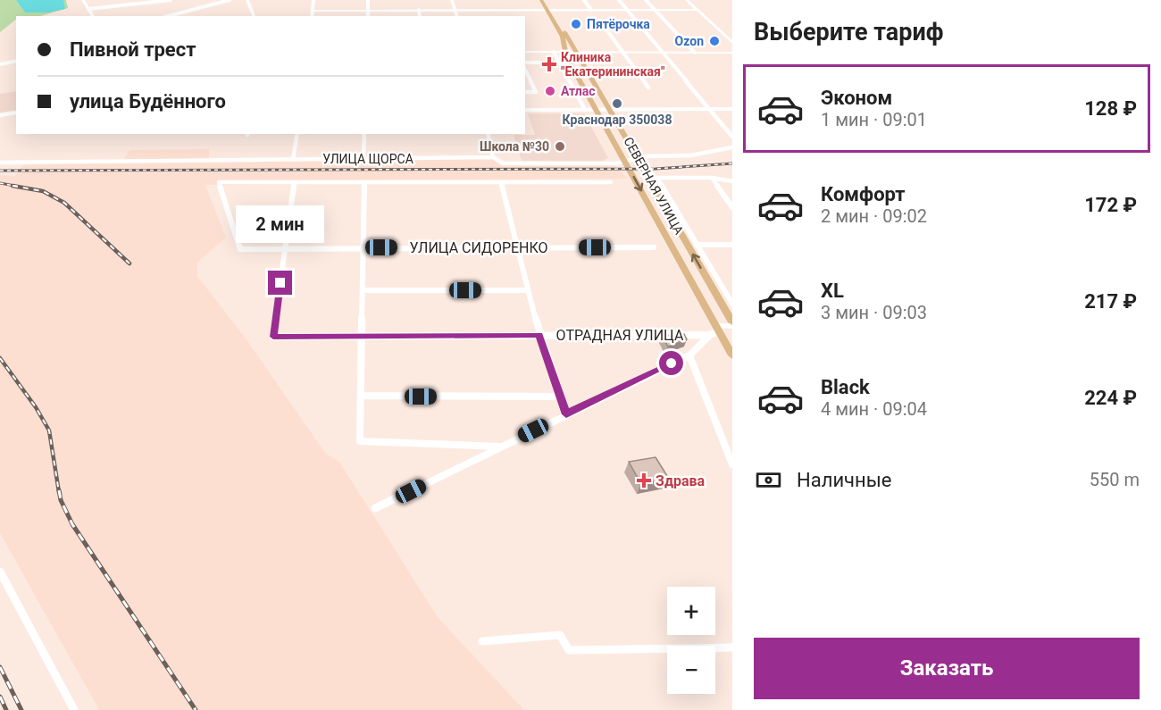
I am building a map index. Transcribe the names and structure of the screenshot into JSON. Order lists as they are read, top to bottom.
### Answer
{
  "streets": {
    "main road": ["СЕВЕРНАЯ УЛИЦА"],
    "street": ["УЛИЦА ЩОРСА", "УЛИЦА СИДОРЕНКО", "ОТРАДНАЯ УЛИЦА"]
  },
  "crossings": [
    ["УЛИЦА ЩОРСА", "УЛИЦА СИДОРЕНКО"],
    ["УЛИЦА СИДОРЕНКО", "ОТРАДНАЯ УЛИЦА"]
  ],
  "places": {
    "other": [
      "Пятёрочка",
      "Ozon",
      "Атлас",
      "Краснодар 350038",
      "Школа №30"
    ],
    "health": ["Клиника \"Екатерининская\"", "Здрава"]
  },
  "page": {
    "heading": "Выберите тариф",
    "banner": ["Пивной трест", "улица Будённого"],
    "list": [
      {
        "name": "Эконом",
        "note": "1 мин · 09:01",
        "value": "128 ₽"
      },
      {
        "name": "Комфорт",
        "note": "2 мин · 09:02",
        "value": "172 ₽"
      },
      {
        "name": "XL",
        "note": "3 мин · 09:03",
        "value": "217 ₽"
      },
      {
        "name": "Black",
        "note": "4 мин · 09:04",
        "value": "224 ₽"
      }
    ],
    "bubble": "2 мин",
    "pay": ["Наличные", "550 m"],
    "map_buttons": ["+", "−"],
    "buttons": "Заказать"
  }
}
